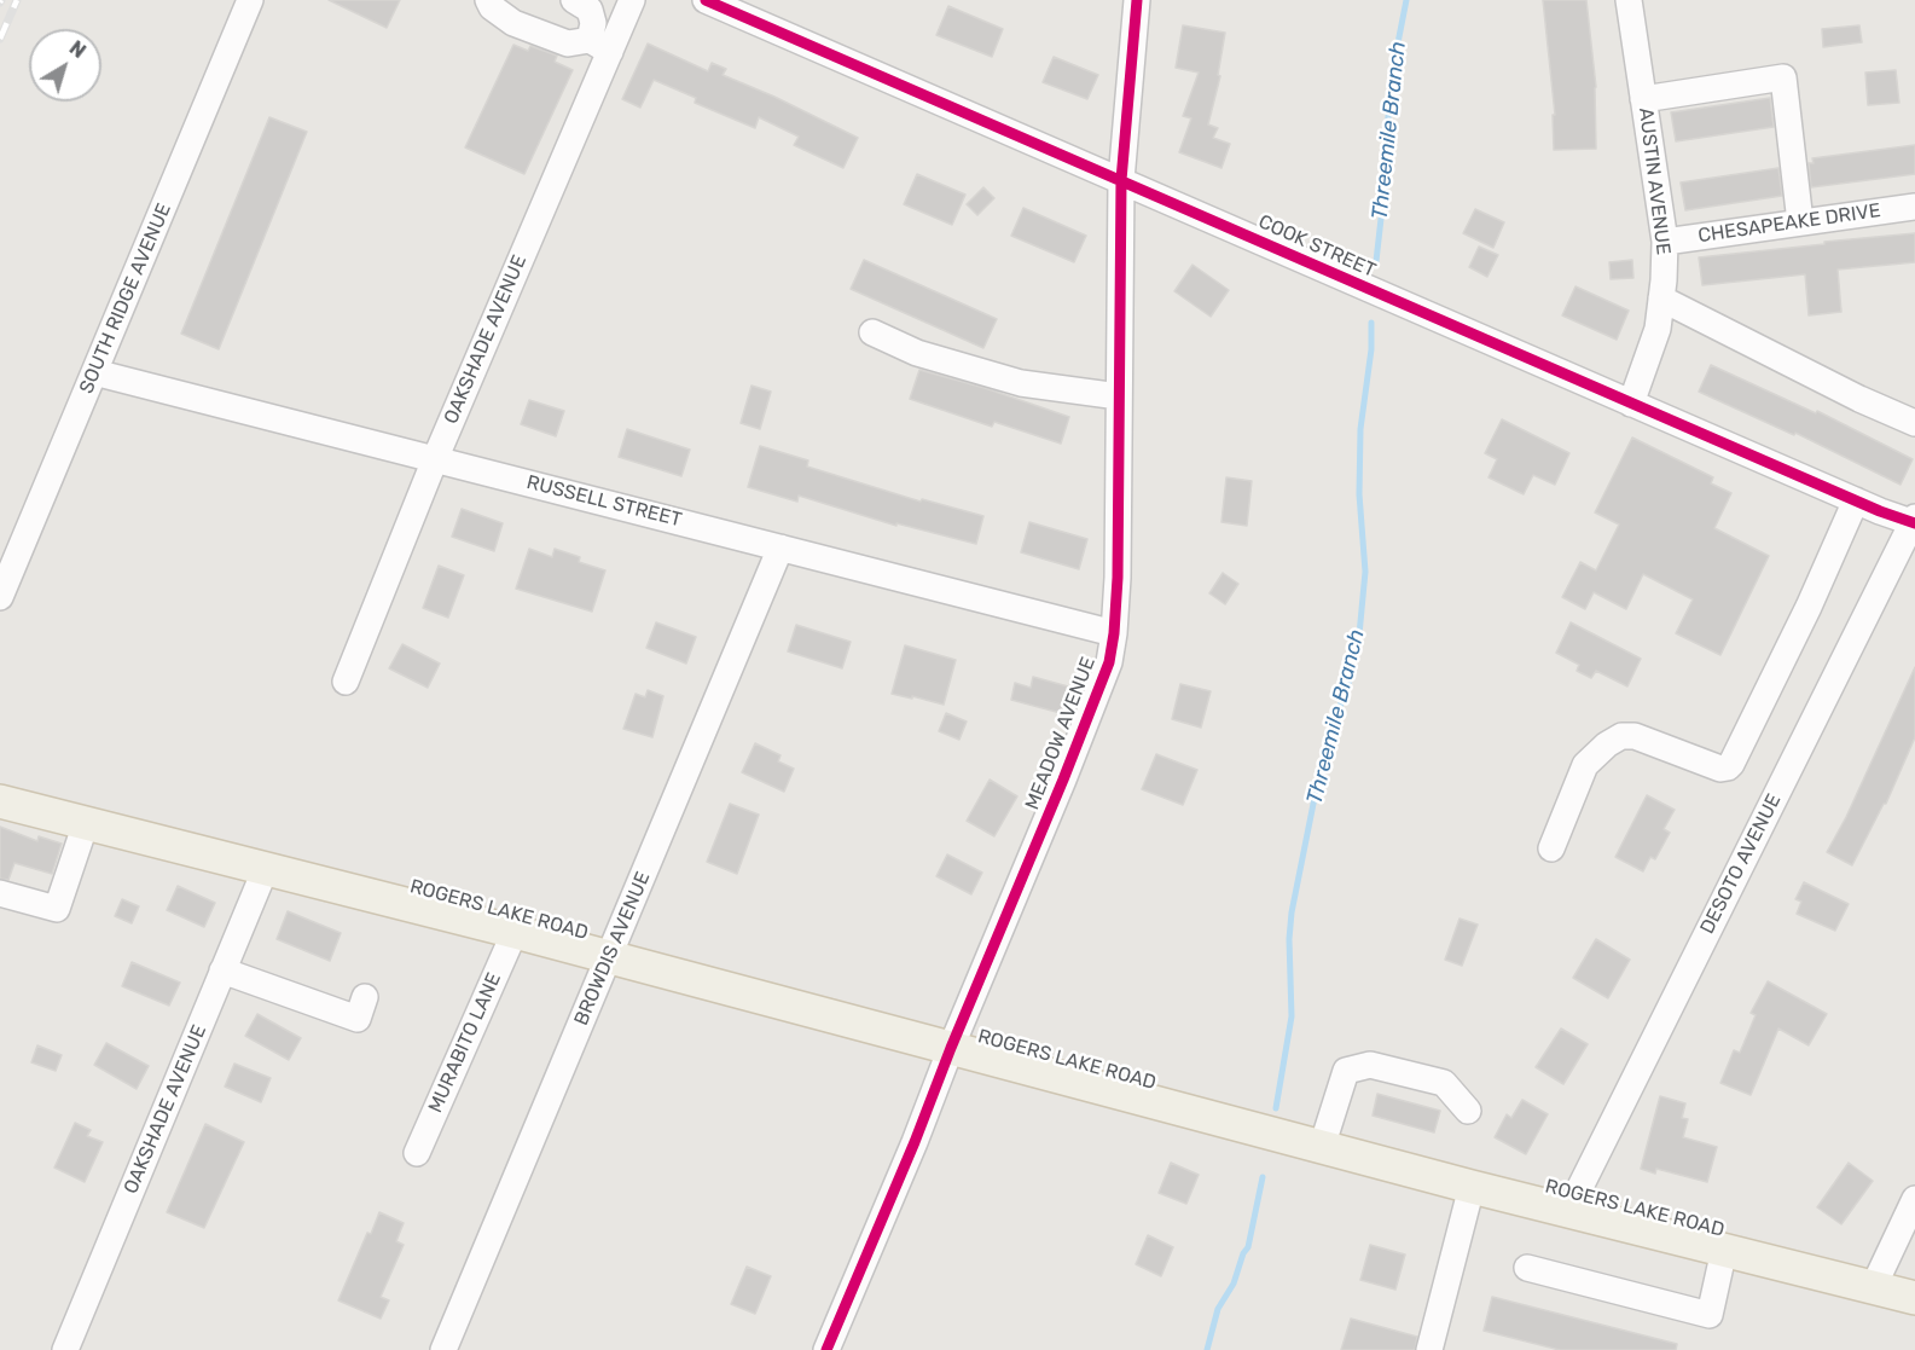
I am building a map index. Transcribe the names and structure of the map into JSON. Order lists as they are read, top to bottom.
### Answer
{
  "streets": {
    "main road": ["ROGERS LAKE ROAD"],
    "street": [
      "AUSTIN AVENUE",
      "CHESAPEAKE DRIVE",
      "COOK STREET",
      "SOUTH RIDGE AVENUE",
      "OAKSHADE AVENUE",
      "RUSSELL STREET",
      "MEADOW AVENUE",
      "DESOTO AVENUE",
      "BROWDIS AVENUE",
      "MURABITO LANE"
    ]
  },
  "crossings": [
    ["AUSTIN AVENUE", "CHESAPEAKE DRIVE"],
    ["AUSTIN AVENUE", "COOK STREET"],
    ["COOK STREET", "MEADOW AVENUE"],
    ["COOK STREET", "DESOTO AVENUE"],
    ["SOUTH RIDGE AVENUE", "RUSSELL STREET"],
    ["OAKSHADE AVENUE", "RUSSELL STREET"],
    ["OAKSHADE AVENUE", "ROGERS LAKE ROAD"],
    ["RUSSELL STREET", "MEADOW AVENUE"],
    ["RUSSELL STREET", "BROWDIS AVENUE"],
    ["MEADOW AVENUE", "ROGERS LAKE ROAD"],
    ["DESOTO AVENUE", "ROGERS LAKE ROAD"],
    ["ROGERS LAKE ROAD", "BROWDIS AVENUE"],
    ["ROGERS LAKE ROAD", "MURABITO LANE"]
  ],
  "water": ["Threemile Branch"],
  "north": "top right"
}
